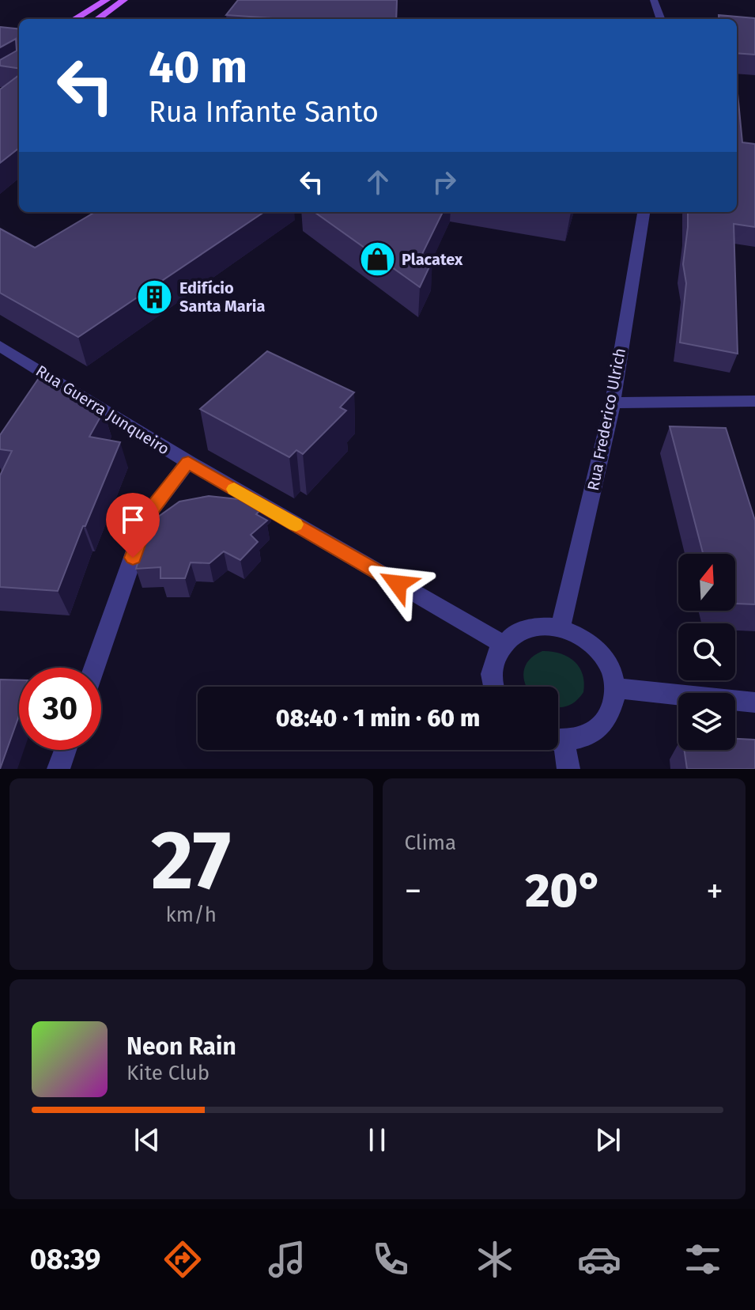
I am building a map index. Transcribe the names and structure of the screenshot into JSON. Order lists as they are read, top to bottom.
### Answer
{
  "streets": {
    "street": ["Rua Guerra Junqueiro", "Rua Frederico Ulrich"]
  },
  "places": {
    "shop": ["Placatex"],
    "building": ["Edifício Santa Maria"]
  },
  "north": "top",
  "page": {
    "turn": ["40 m", "Rua Infante Santo"],
    "limit": "30",
    "trip": "08:40 · 1 min · 60 m",
    "tile": [
      ["27", "km/h"],
      "Clima"
    ],
    "heat": ["−", "20°", "+"],
    "song": ["Neon Rain", "Kite Club"],
    "tabs": "08:39"
  }
}
